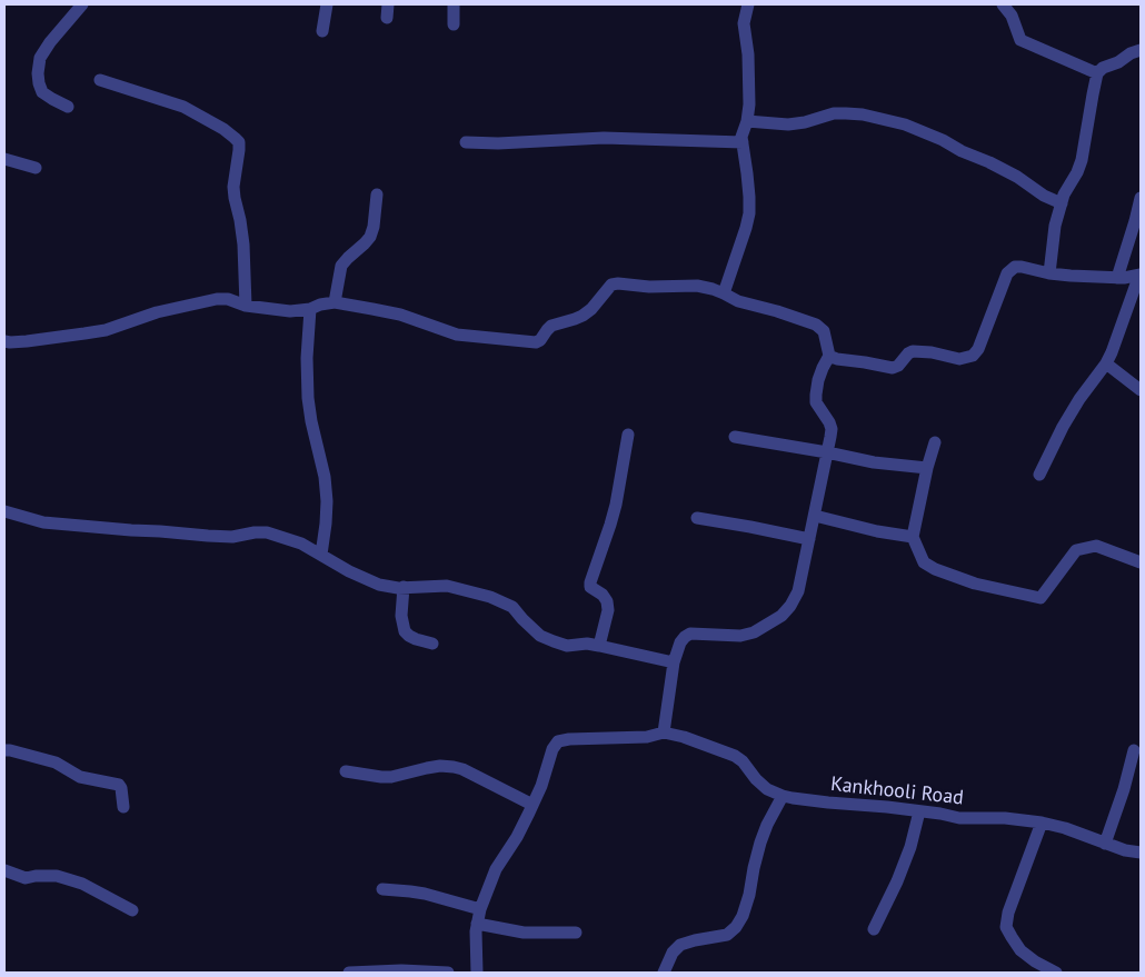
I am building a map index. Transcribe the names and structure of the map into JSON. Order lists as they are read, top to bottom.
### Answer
{
  "streets": {
    "street": ["Kankhooli Road"]
  }
}
